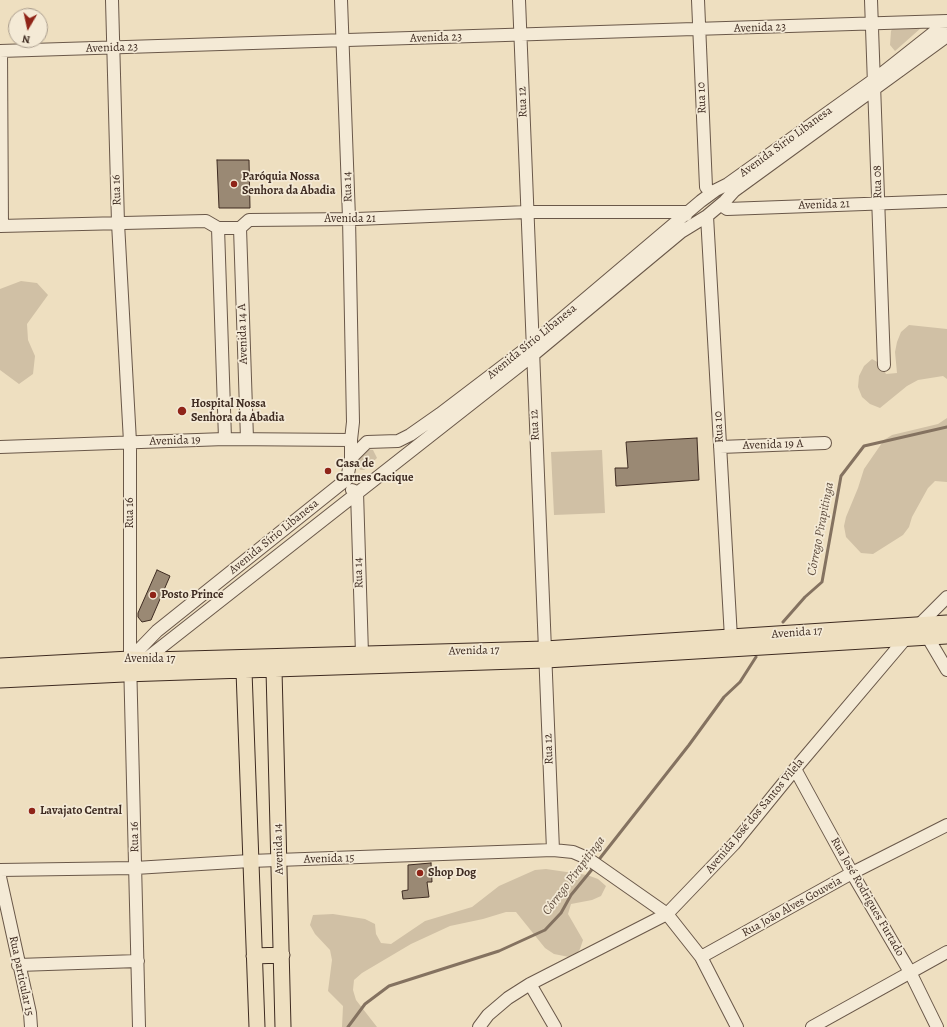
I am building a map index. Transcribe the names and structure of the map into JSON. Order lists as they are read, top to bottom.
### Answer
{
  "streets": {
    "main road": ["Avenida 17", "Avenida 14"],
    "street": [
      "Avenida 23",
      "Rua 10",
      "Rua 12",
      "Avenida Sírio Libanesa",
      "Rua 08",
      "Rua 14",
      "Rua 16",
      "Avenida 21",
      "Avenida 14 A",
      "Avenida 19",
      "Avenida 19 A",
      "Avenida José dos Santos Vilela",
      "Avenida 15",
      "Rua José Rodrigues Furtado",
      "Rua João Alves Gouveia",
      "Rua particular 15"
    ]
  },
  "crossings": [
    ["Avenida 23", "Rua 10"],
    ["Avenida 23", "Rua 12"],
    ["Avenida 23", "Avenida Sírio Libanesa"],
    ["Avenida 23", "Rua 08"],
    ["Avenida 23", "Rua 14"],
    ["Avenida 23", "Rua 16"],
    ["Rua 10", "Avenida Sírio Libanesa"],
    ["Rua 10", "Avenida 19 A"],
    ["Rua 10", "Avenida 17"],
    ["Rua 12", "Avenida Sírio Libanesa"],
    ["Rua 12", "Avenida 21"],
    ["Rua 12", "Avenida 17"],
    ["Rua 12", "Avenida 15"],
    ["Avenida Sírio Libanesa", "Rua 08"],
    ["Avenida Sírio Libanesa", "Rua 14"],
    ["Avenida Sírio Libanesa", "Rua 16"],
    ["Avenida Sírio Libanesa", "Avenida 21"],
    ["Avenida Sírio Libanesa", "Avenida 17"],
    ["Rua 08", "Avenida 21"],
    ["Rua 14", "Avenida 21"],
    ["Rua 14", "Avenida 19"],
    ["Rua 14", "Avenida 17"],
    ["Rua 16", "Avenida 21"],
    ["Rua 16", "Avenida 19"],
    ["Rua 16", "Avenida 17"],
    ["Rua 16", "Avenida 15"],
    ["Avenida 21", "Avenida 14 A"],
    ["Avenida 14 A", "Avenida 19"],
    ["Avenida 17", "Avenida José dos Santos Vilela"],
    ["Avenida 17", "Avenida 14"],
    ["Avenida José dos Santos Vilela", "Avenida 15"],
    ["Avenida José dos Santos Vilela", "Rua José Rodrigues Furtado"],
    ["Avenida 14", "Avenida 15"],
    ["Avenida 15", "Rua João Alves Gouveia"],
    ["Rua José Rodrigues Furtado", "Rua João Alves Gouveia"]
  ],
  "water": ["Córrego Pirapitinga"],
  "places": [
    "Paróquia Nossa Senhora da Abadia",
    "Hospital Nossa Senhora da Abadia",
    "Casa de Carnes Cacique",
    "Posto Prince",
    "Lavajato Central",
    "Shop Dog"
  ],
  "north": "bottom"
}
